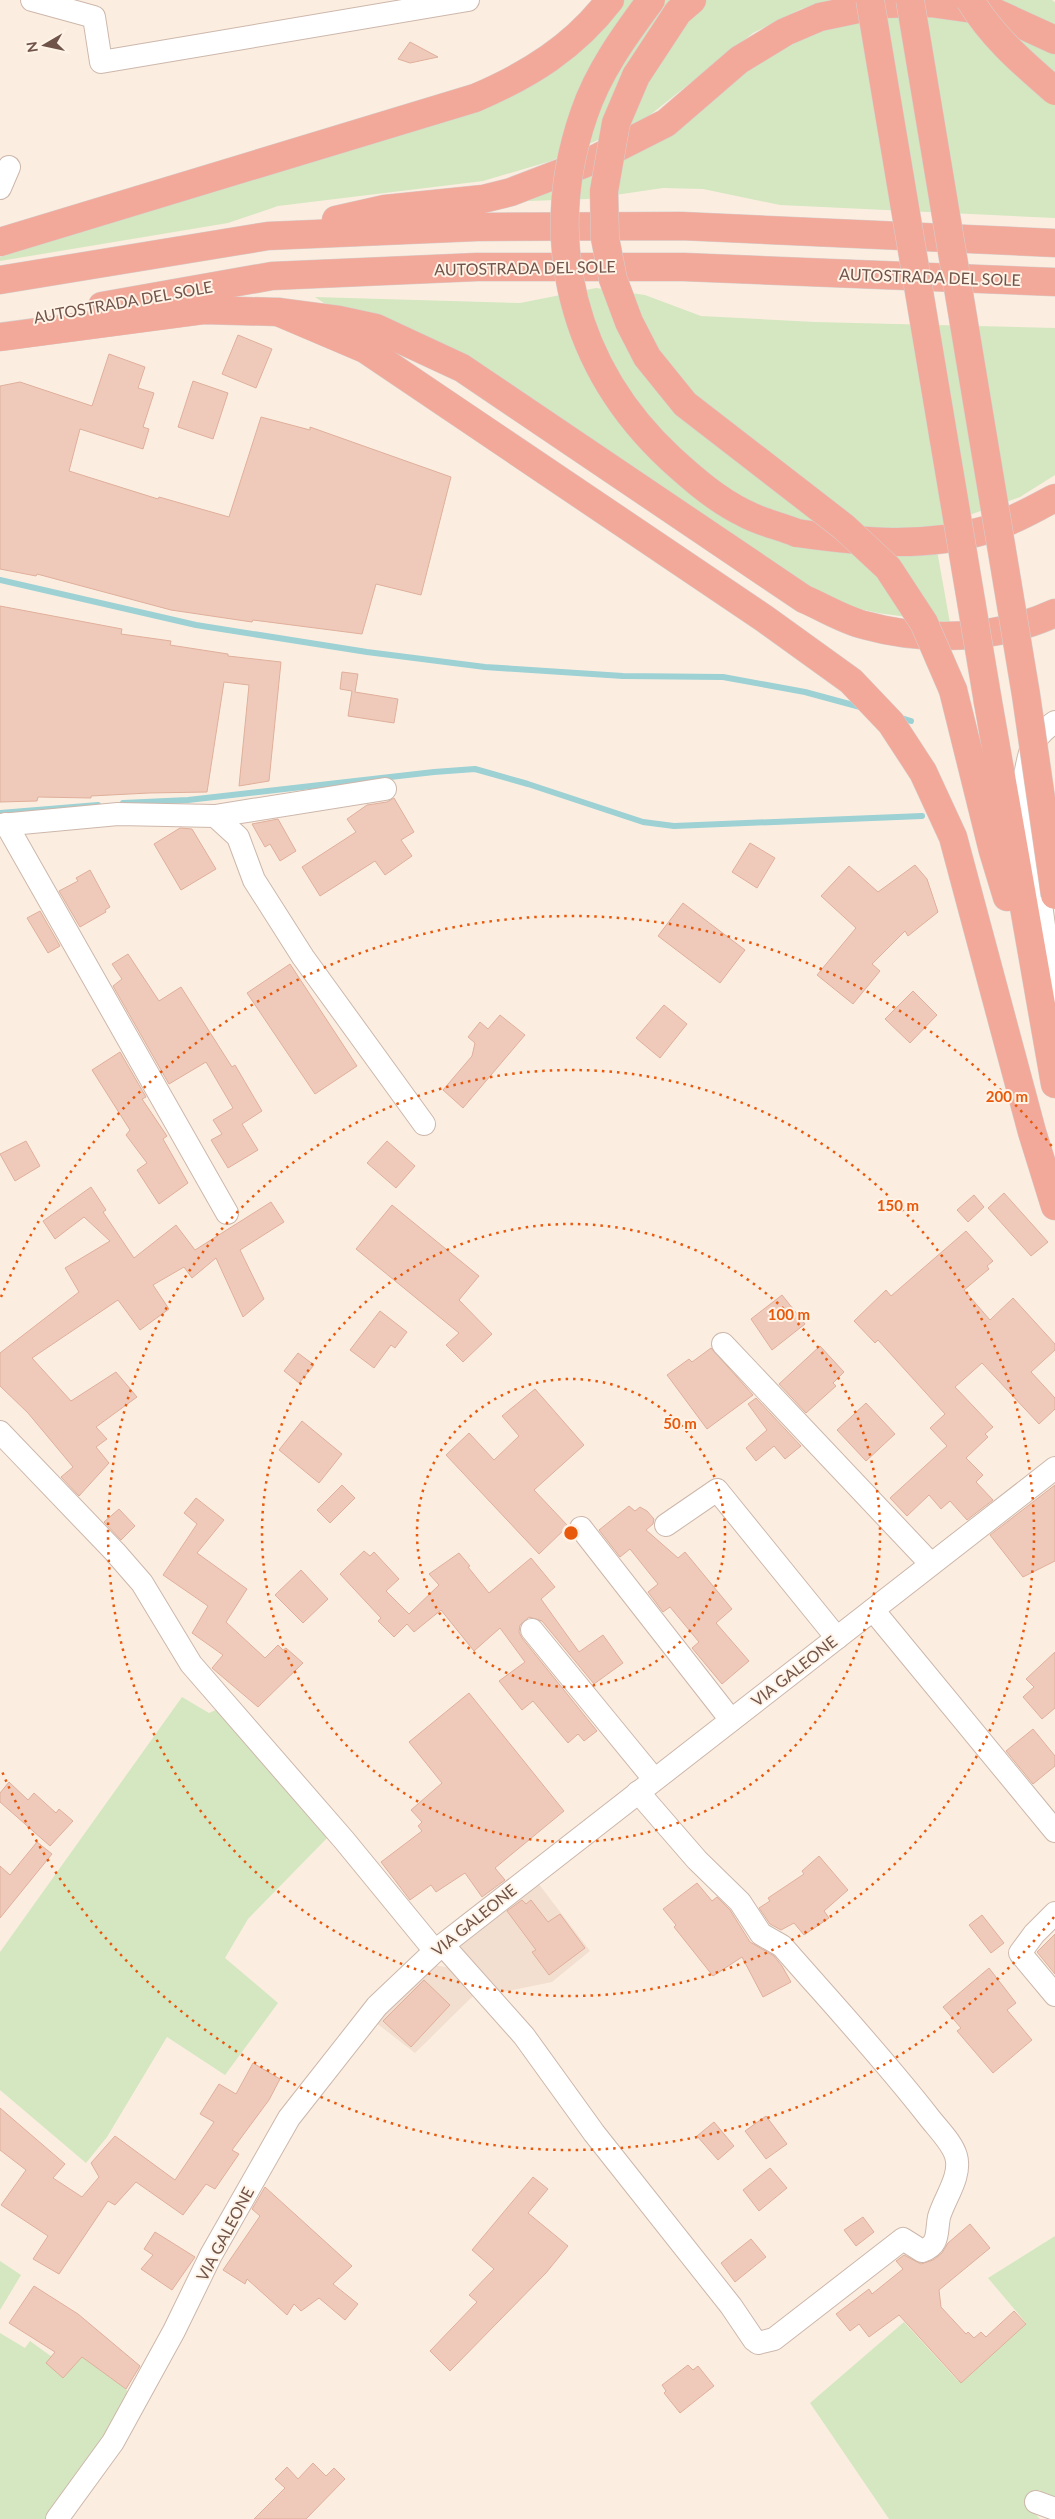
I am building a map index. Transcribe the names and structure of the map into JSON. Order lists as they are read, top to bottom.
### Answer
{
  "streets": {
    "highway": ["AUTOSTRADA DEL SOLE"],
    "street": ["VIA GALEONE"]
  },
  "north": "left",
  "rings": [
    "200 m",
    "150 m",
    "100 m",
    "50 m"
  ]
}
